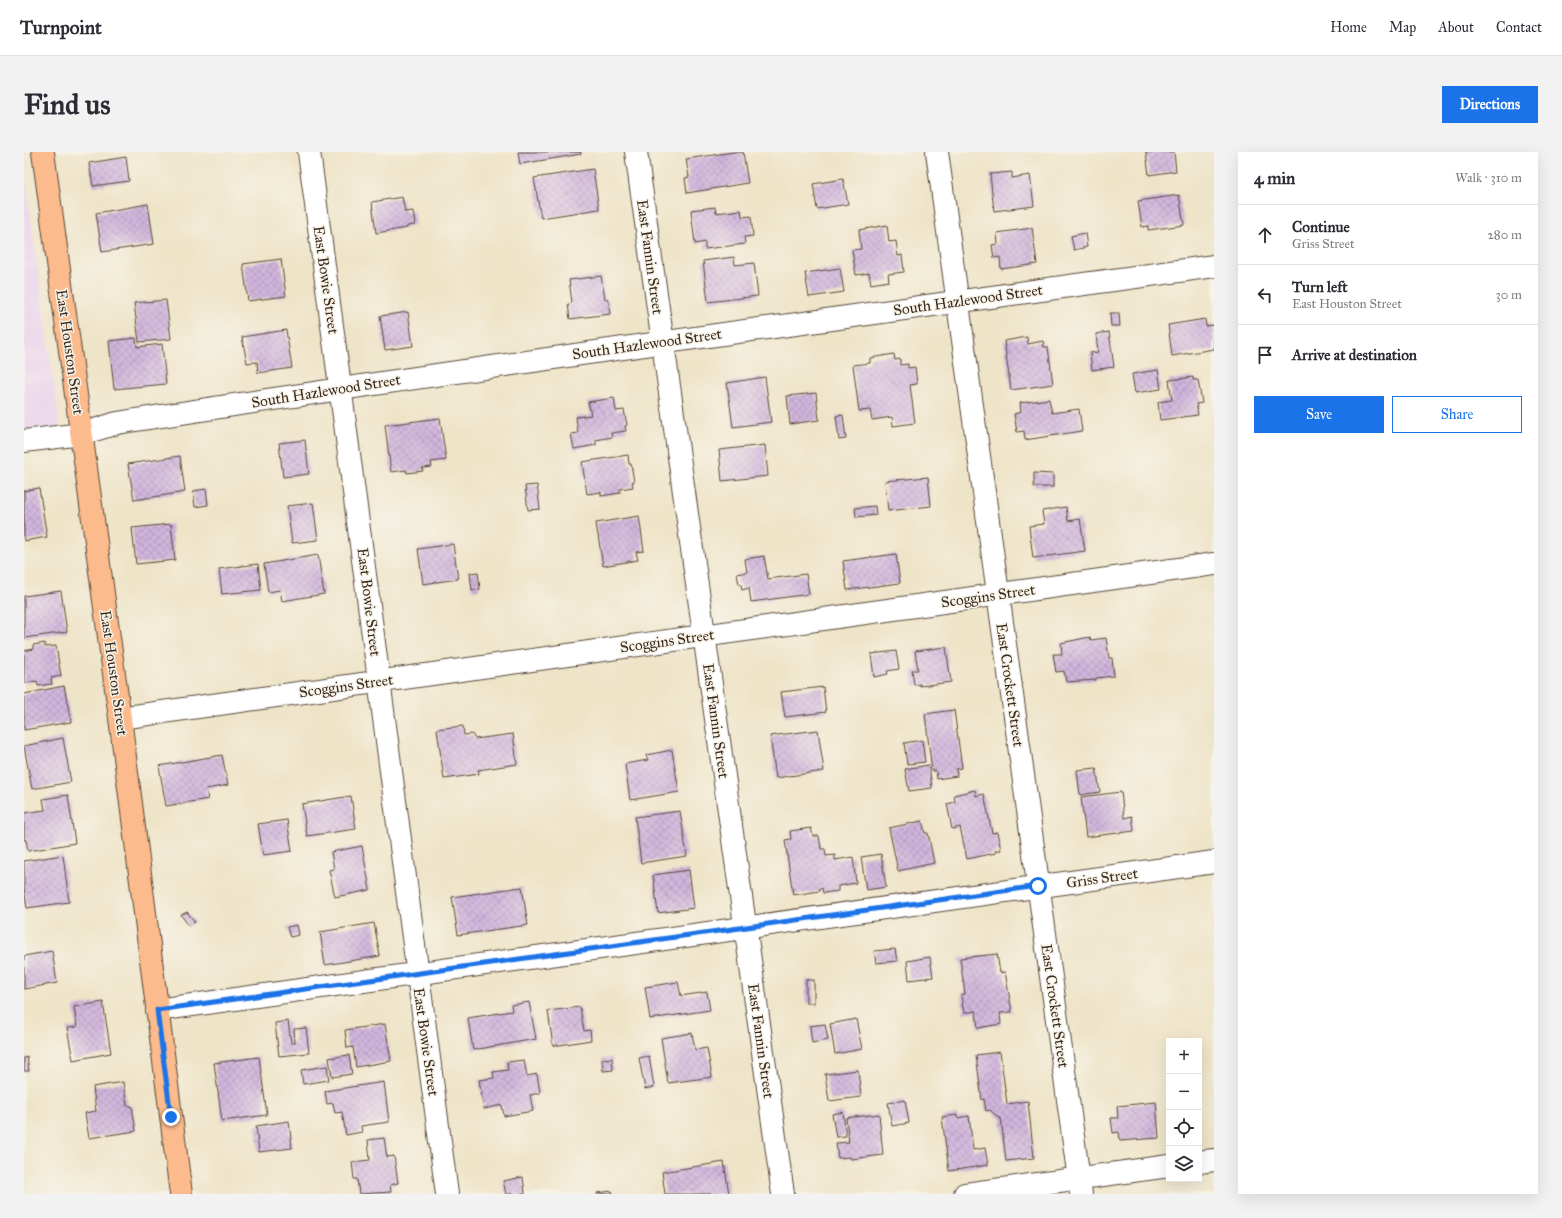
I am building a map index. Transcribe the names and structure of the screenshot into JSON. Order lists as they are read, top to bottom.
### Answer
{
  "streets": {
    "main road": ["East Houston Street"],
    "street": [
      "East Fannin Street",
      "East Bowie Street",
      "South Hazlewood Street",
      "Scoggins Street",
      "East Crockett Street",
      "Griss Street"
    ]
  },
  "crossings": [
    ["East Fannin Street", "South Hazlewood Street"],
    ["East Fannin Street", "Scoggins Street"],
    ["East Fannin Street", "Griss Street"],
    ["East Bowie Street", "South Hazlewood Street"],
    ["East Bowie Street", "Scoggins Street"],
    ["East Bowie Street", "Griss Street"],
    ["South Hazlewood Street", "East Houston Street"],
    ["South Hazlewood Street", "East Crockett Street"],
    ["East Houston Street", "Scoggins Street"],
    ["East Houston Street", "Griss Street"],
    ["Scoggins Street", "East Crockett Street"],
    ["East Crockett Street", "Griss Street"]
  ],
  "page": {
    "header": "Turnpoint",
    "nav": [
      "Home",
      "Map",
      "About",
      "Contact"
    ],
    "buttons": [
      "Directions",
      ["Save", "Share"]
    ],
    "title": "Find us",
    "heading": ["4 min", "Walk · 310 m"],
    "list": [
      ["Continue", "Griss Street", "280 m"],
      ["Turn left", "East Houston Street", "30 m"],
      "Arrive at destination"
    ],
    "map_buttons": ["+", "−"]
  }
}
